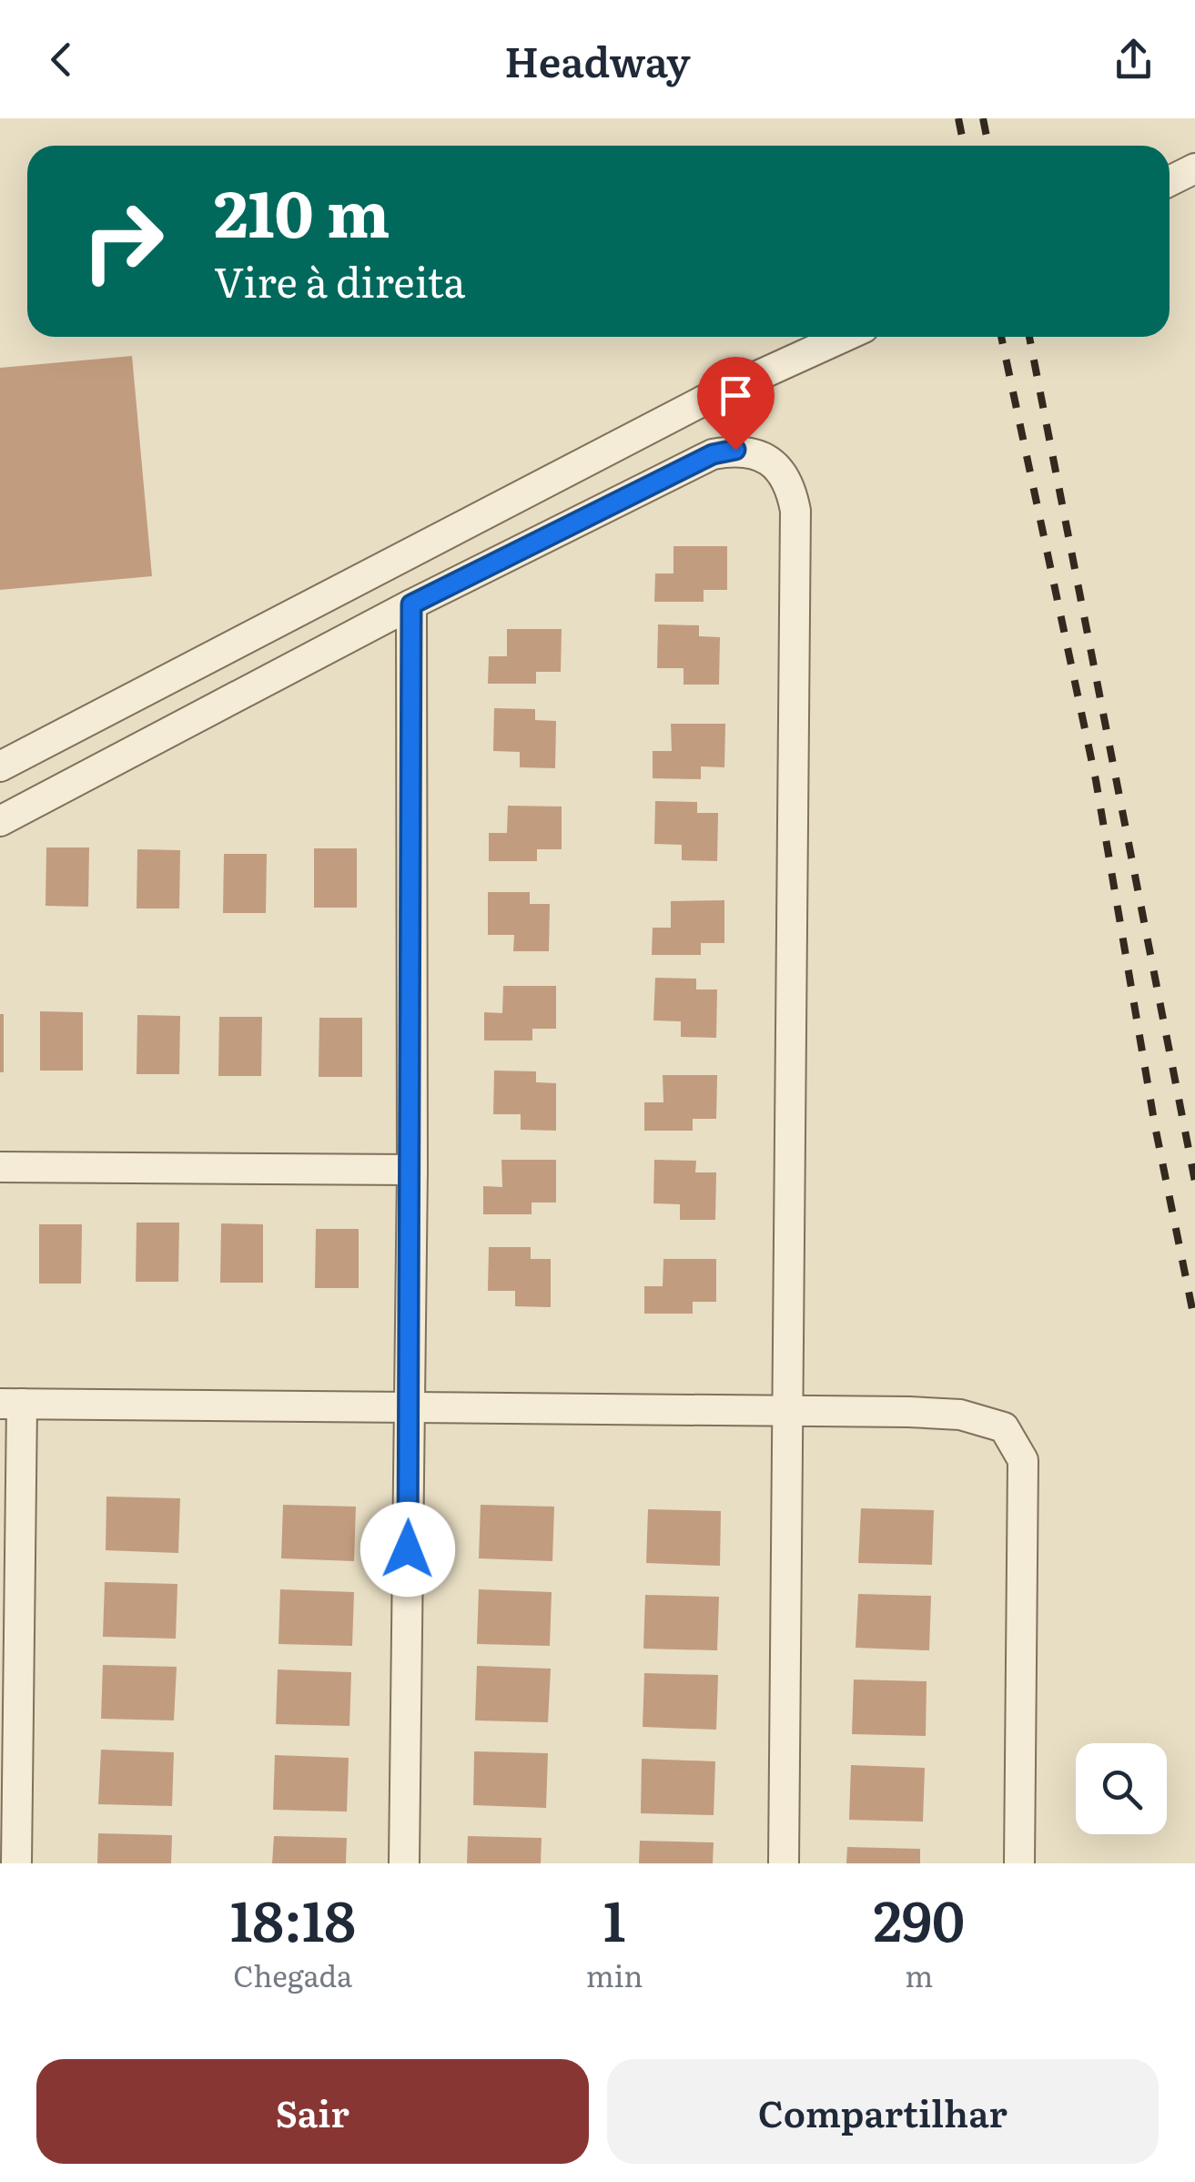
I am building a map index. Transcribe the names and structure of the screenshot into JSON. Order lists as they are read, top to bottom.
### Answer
{
  "page": {
    "header": "Headway",
    "turn": ["210 m", "Vire à direita"],
    "eta": [
      "18:18",
      "Chegada",
      "1",
      "min",
      "290",
      "m"
    ],
    "buttons": ["Sair", "Compartilhar"]
  }
}
